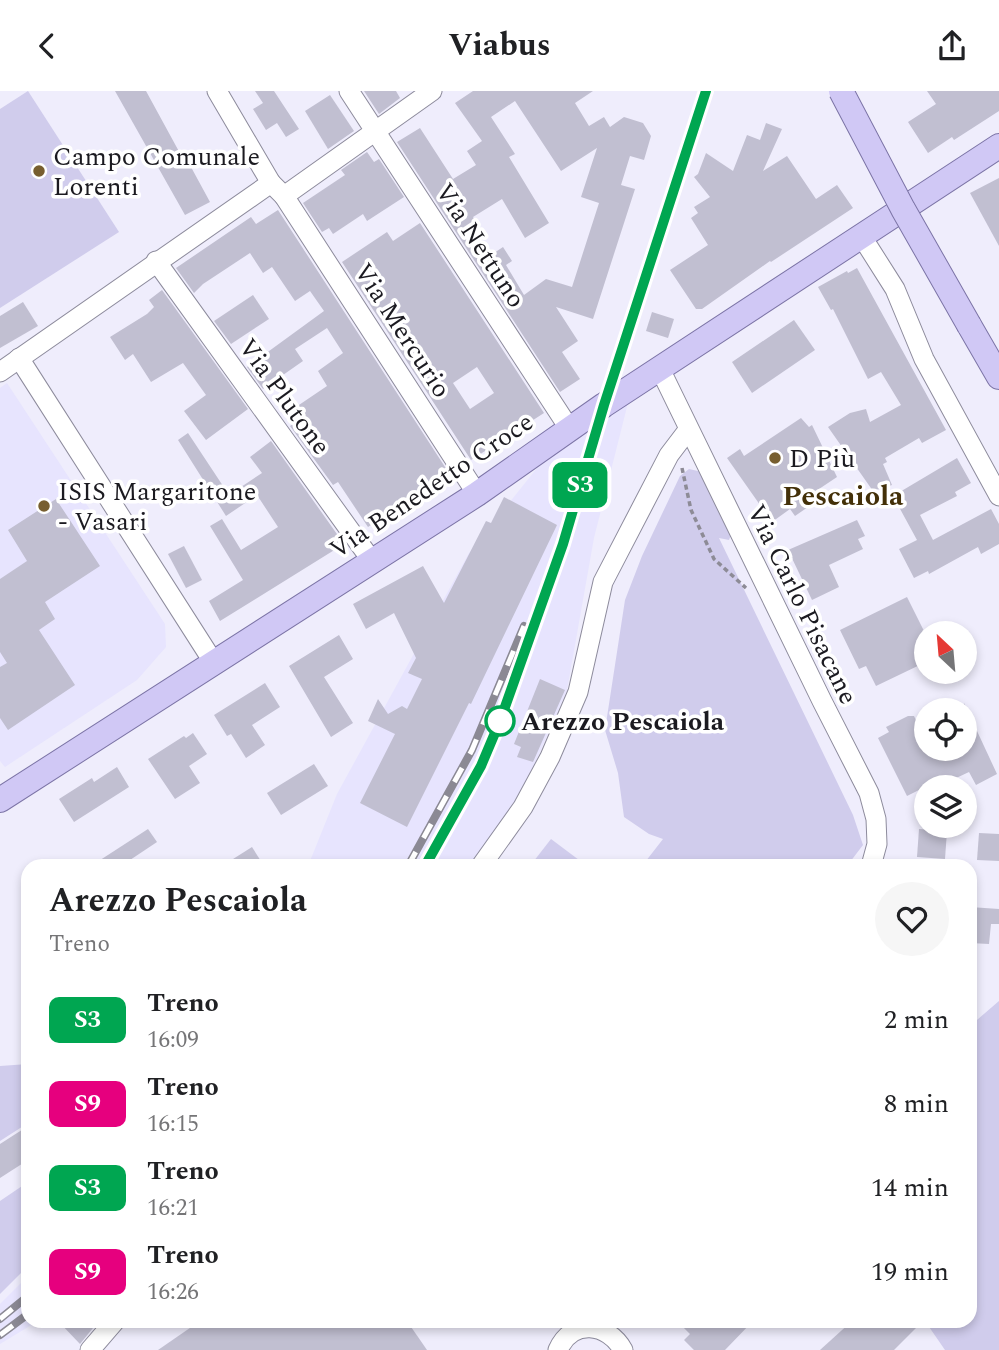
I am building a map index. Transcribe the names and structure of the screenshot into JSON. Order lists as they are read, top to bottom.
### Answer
{
  "streets": {
    "main road": ["Via Benedetto Croce"],
    "street": [
      "Via Nettuno",
      "Via Mercurio",
      "Via Plutone",
      "Via Carlo Pisacane"
    ]
  },
  "crossings": [
    ["Via Nettuno", "Via Benedetto Croce"],
    ["Via Mercurio", "Via Benedetto Croce"],
    ["Via Plutone", "Via Benedetto Croce"],
    ["Via Benedetto Croce", "Via Carlo Pisacane"]
  ],
  "districts": ["Pescaiola"],
  "places": [
    "Campo Comunale Lorenti",
    "D Più",
    "ISIS Margaritone - Vasari",
    "Arezzo Pescaiola"
  ],
  "north": "top left",
  "page": {
    "header": "Viabus",
    "on_map": "S3",
    "heading": ["Arezzo Pescaiola", "Treno"],
    "list": [
      {
        "mark": "S3",
        "name": "Treno",
        "note": "16:09",
        "value": "2 min"
      },
      {
        "mark": "S9",
        "name": "Treno",
        "note": "16:15",
        "value": "8 min"
      },
      {
        "mark": "S3",
        "name": "Treno",
        "note": "16:21",
        "value": "14 min"
      },
      {
        "mark": "S9",
        "name": "Treno",
        "note": "16:26",
        "value": "19 min"
      }
    ]
  }
}
